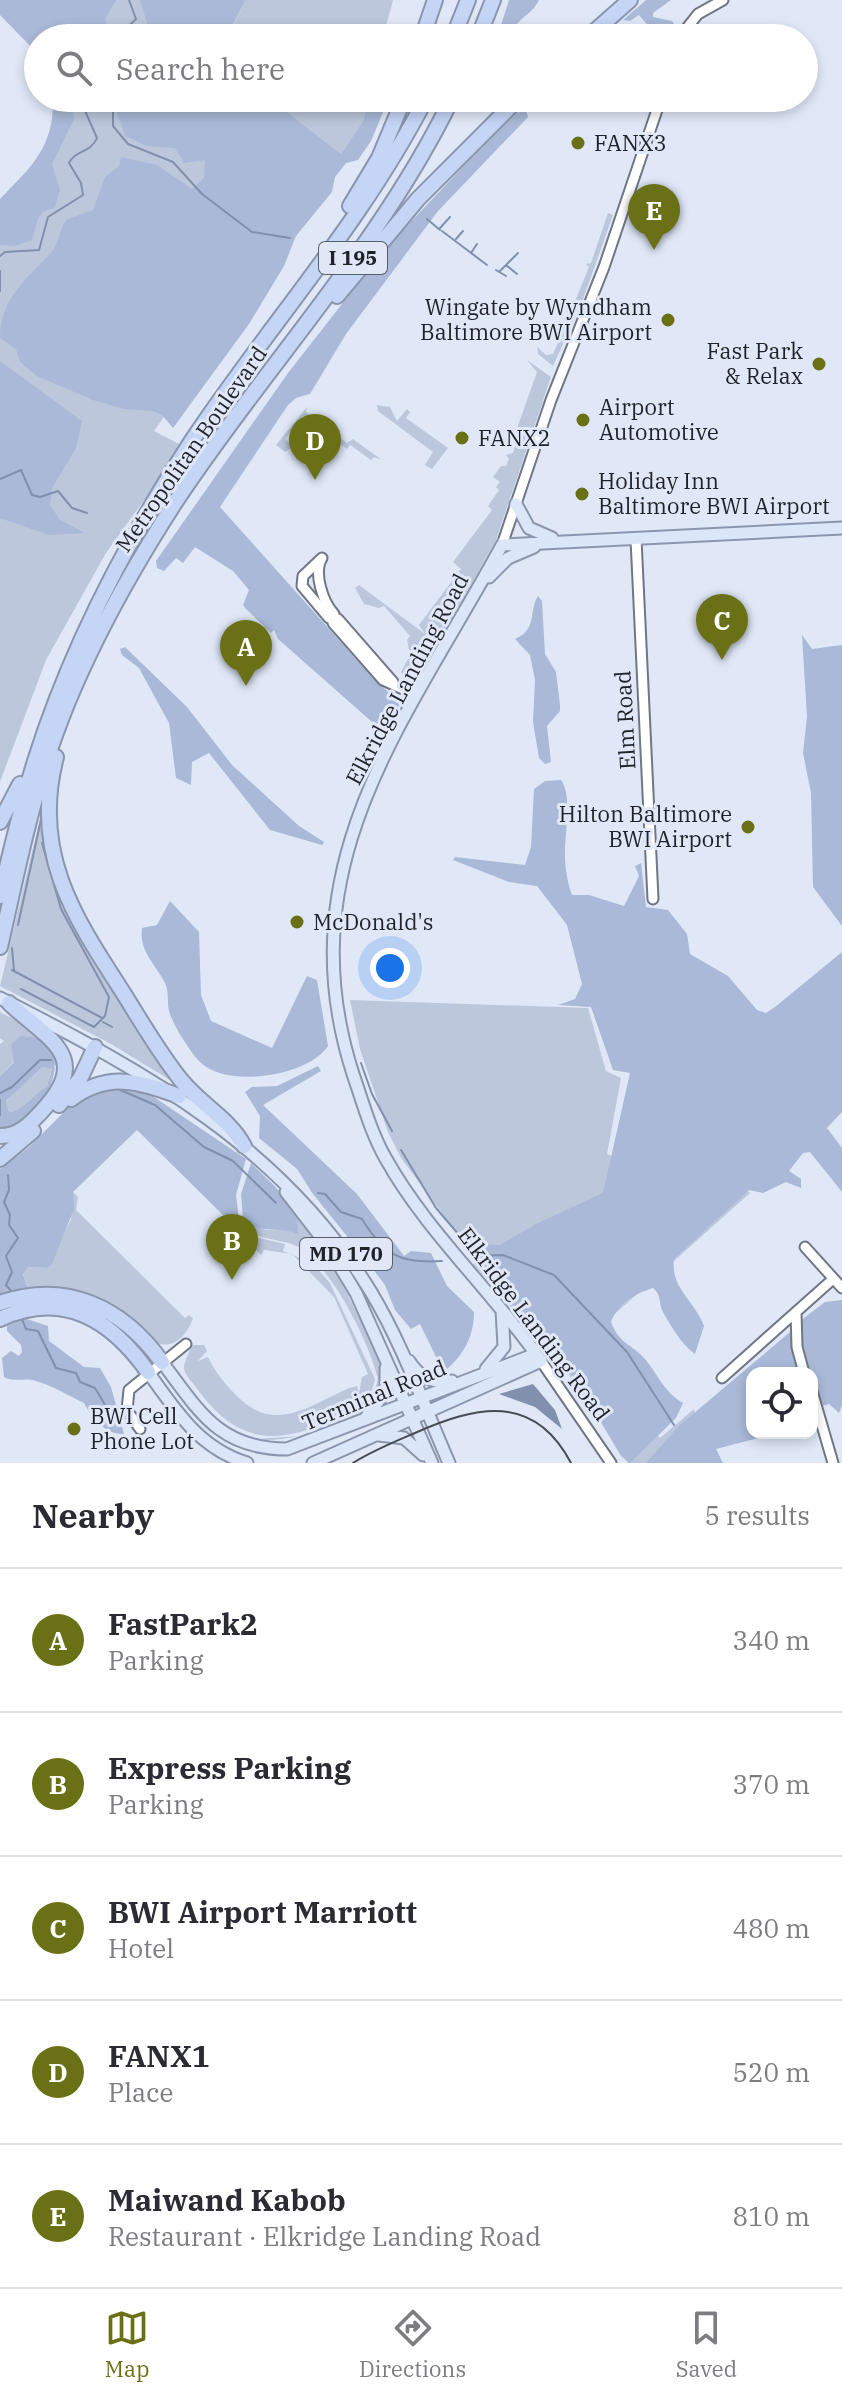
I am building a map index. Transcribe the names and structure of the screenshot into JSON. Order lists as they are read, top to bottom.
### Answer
{
  "streets": {
    "highway": ["I 195", "Metropolitan Boulevard"],
    "main road": ["Elkridge Landing Road", "MD 170", "Terminal Road"],
    "street": ["Elm Road"]
  },
  "crossings": [
    ["Elkridge Landing Road", "Terminal Road"],
    ["MD 170", "Terminal Road"]
  ],
  "places": [
    "FANX3",
    "Wingate by Wyndham Baltimore BWI Airport",
    "Fast Park & Relax",
    "Airport Automotive",
    "FANX2",
    "Holiday Inn Baltimore BWI Airport",
    "Hilton Baltimore BWI Airport",
    "McDonald's",
    "BWI Cell Phone Lot"
  ],
  "page": {
    "search": "Search here",
    "pins": [
      "E",
      "D",
      "C",
      "A",
      "B"
    ],
    "heading": ["Nearby", "5 results"],
    "list": [
      {
        "mark": "A",
        "name": "FastPark2",
        "note": "Parking",
        "value": "340 m"
      },
      {
        "mark": "B",
        "name": "Express Parking",
        "note": "Parking",
        "value": "370 m"
      },
      {
        "mark": "C",
        "name": "BWI Airport Marriott",
        "note": "Hotel",
        "value": "480 m"
      },
      {
        "mark": "D",
        "name": "FANX1",
        "note": "Place",
        "value": "520 m"
      },
      {
        "mark": "E",
        "name": "Maiwand Kabob",
        "note": "Restaurant · Elkridge Landing Road",
        "value": "810 m"
      }
    ],
    "nav": ["Map", "Directions", "Saved"]
  }
}
